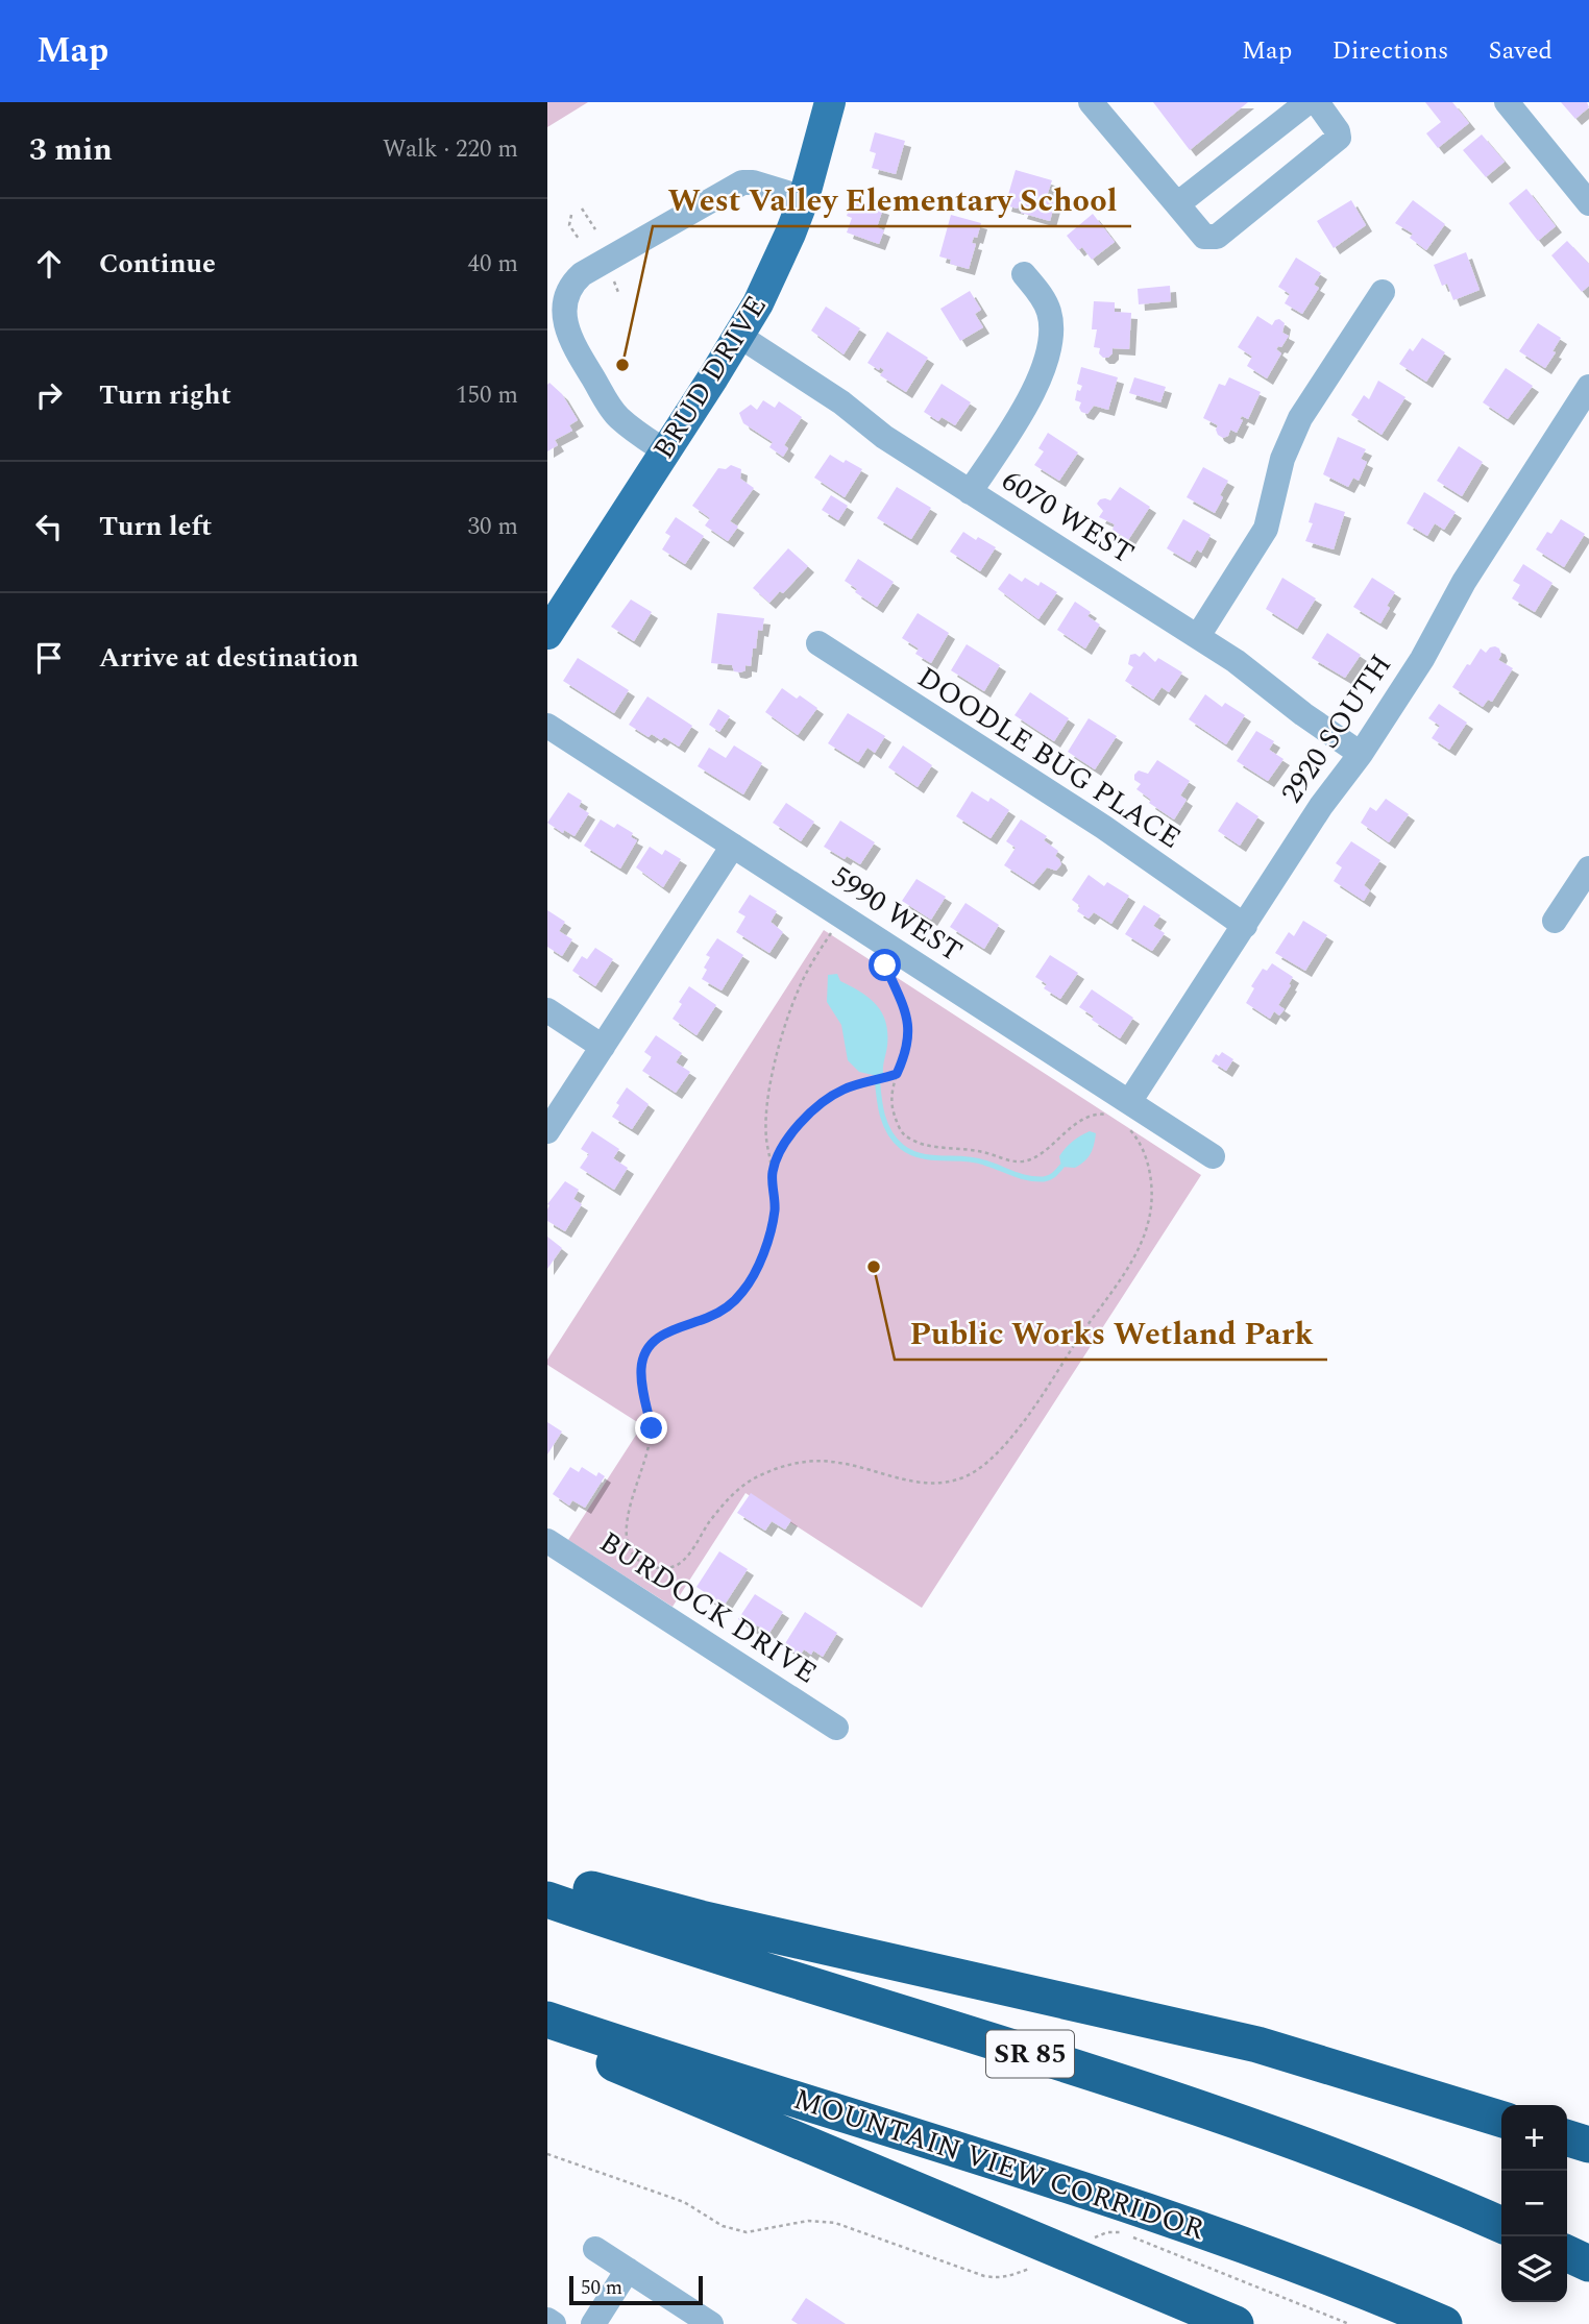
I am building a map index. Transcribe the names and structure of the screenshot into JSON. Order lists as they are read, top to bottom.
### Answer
{
  "streets": {
    "highway": ["SR 85", "MOUNTAIN VIEW CORRIDOR"],
    "main road": ["BRUD DRIVE"],
    "street": [
      "6070 WEST",
      "2920 SOUTH",
      "DOODLE BUG PLACE",
      "5990 WEST",
      "BURDOCK DRIVE"
    ]
  },
  "crossings": [
    ["BRUD DRIVE", "6070 WEST"],
    ["6070 WEST", "2920 SOUTH"],
    ["2920 SOUTH", "DOODLE BUG PLACE"],
    ["2920 SOUTH", "5990 WEST"]
  ],
  "places": ["West Valley Elementary School", "Public Works Wetland Park"],
  "scale_bar": "50 m",
  "page": {
    "header": "Map",
    "nav": ["Map", "Directions", "Saved"],
    "heading": ["3 min", "Walk · 220 m"],
    "list": [
      ["Continue", "40 m"],
      ["Turn right", "150 m"],
      ["Turn left", "30 m"],
      "Arrive at destination"
    ],
    "map_buttons": ["+", "−"],
    "scale": "50 m"
  }
}
